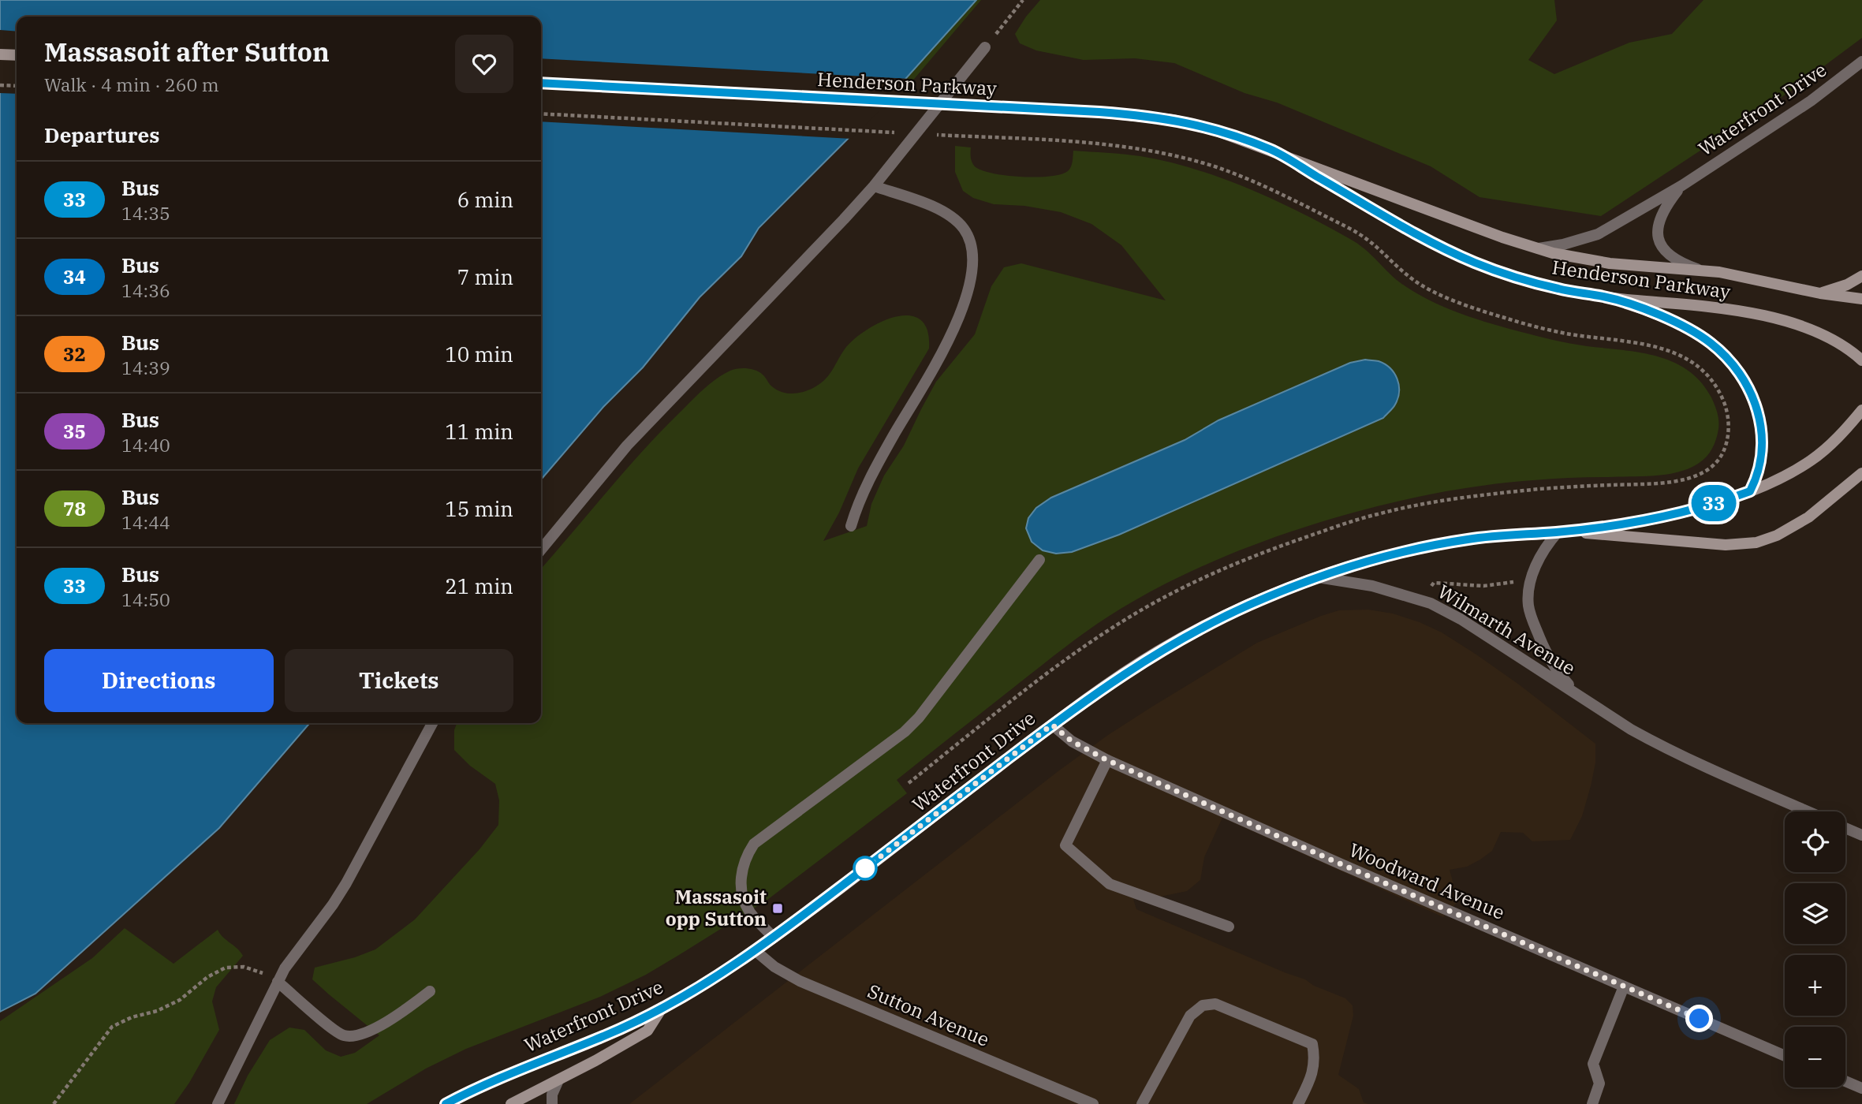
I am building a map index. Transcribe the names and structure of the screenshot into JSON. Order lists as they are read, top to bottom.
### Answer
{
  "streets": {
    "main road": ["Henderson Parkway", "Waterfront Drive"],
    "street": ["Wilmarth Avenue", "Woodward Avenue", "Sutton Avenue"]
  },
  "crossings": [
    ["Henderson Parkway", "Waterfront Drive"],
    ["Waterfront Drive", "Wilmarth Avenue"],
    ["Waterfront Drive", "Woodward Avenue"],
    ["Waterfront Drive", "Sutton Avenue"]
  ],
  "places": {
    "transit": ["Massasoit opp Sutton"]
  },
  "lines": ["bus line 33"],
  "page": {
    "on_map": "33",
    "heading": [
      ["Massasoit after Sutton", "Walk · 4 min · 260 m"],
      "Departures"
    ],
    "list": [
      {
        "mark": "33",
        "name": "Bus",
        "note": "14:35",
        "value": "6 min"
      },
      {
        "mark": "34",
        "name": "Bus",
        "note": "14:36",
        "value": "7 min"
      },
      {
        "mark": "32",
        "name": "Bus",
        "note": "14:39",
        "value": "10 min"
      },
      {
        "mark": "35",
        "name": "Bus",
        "note": "14:40",
        "value": "11 min"
      },
      {
        "mark": "78",
        "name": "Bus",
        "note": "14:44",
        "value": "15 min"
      },
      {
        "mark": "33",
        "name": "Bus",
        "note": "14:50",
        "value": "21 min"
      }
    ],
    "buttons": ["Directions", "Tickets"],
    "map_buttons": ["+", "−"]
  }
}
